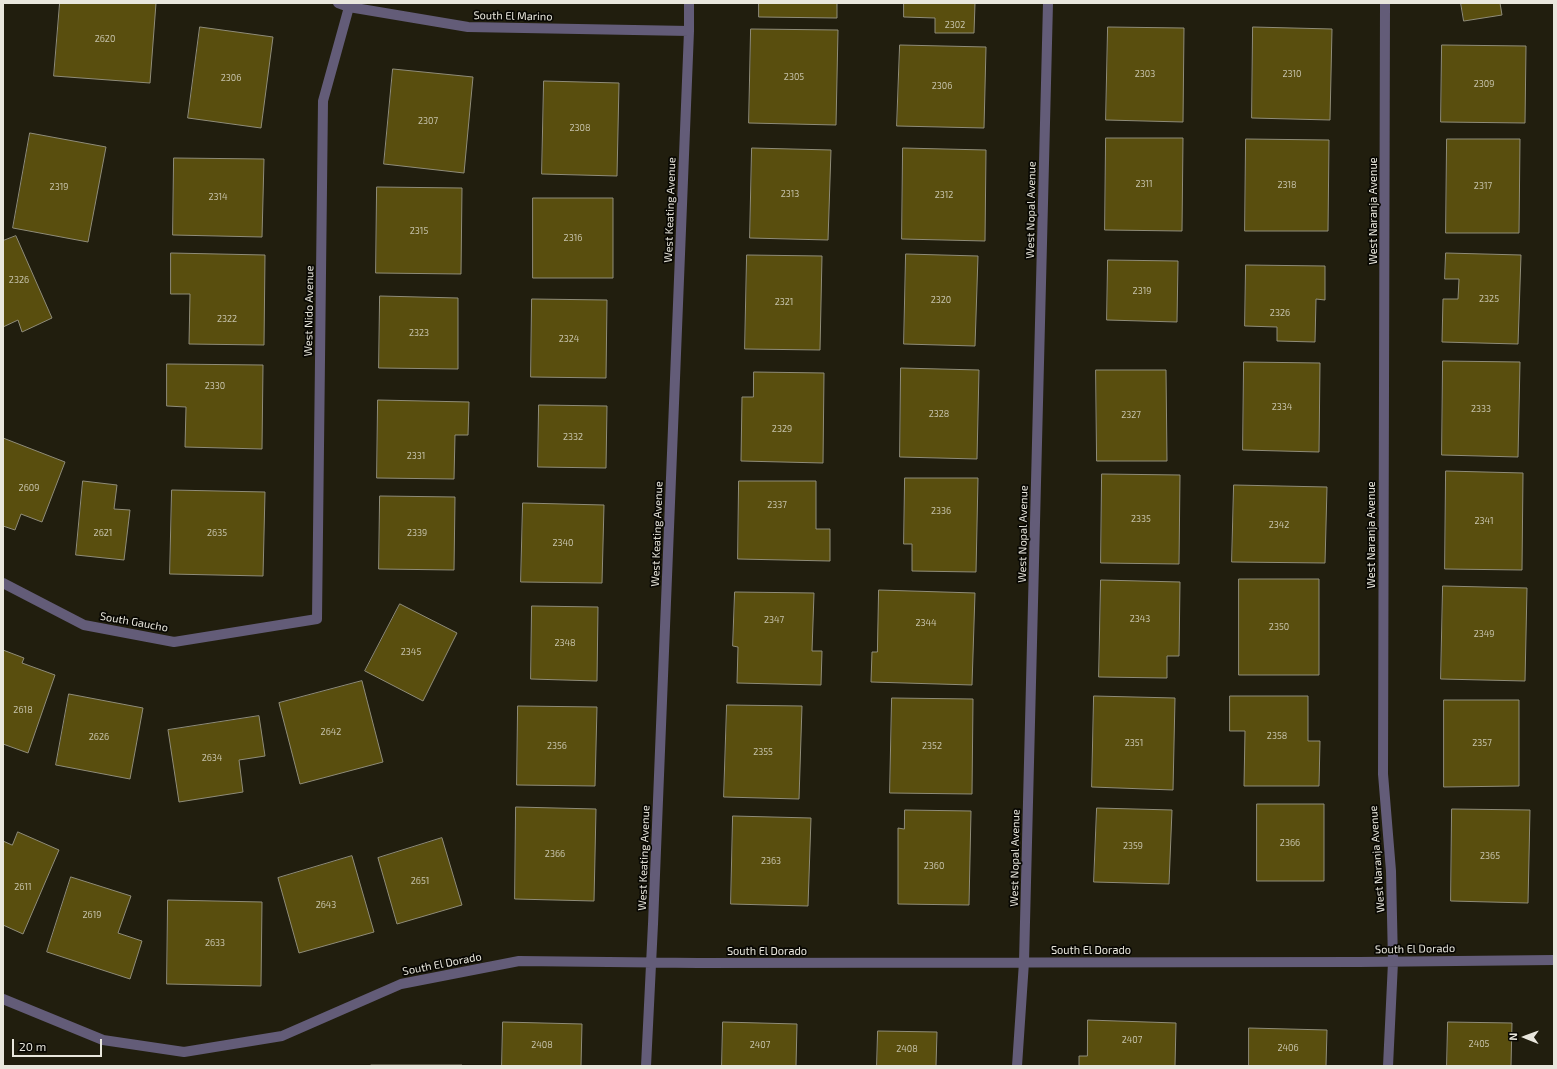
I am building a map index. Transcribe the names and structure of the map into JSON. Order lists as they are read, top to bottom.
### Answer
{
  "streets": {
    "street": [
      "South El Marino",
      "West Keating Avenue",
      "West Nopal Avenue",
      "West Naranja Avenue",
      "West Nido Avenue",
      "South Gaucho",
      "South El Dorado"
    ]
  },
  "crossings": [
    ["South El Marino", "West Keating Avenue"],
    ["South El Marino", "West Nido Avenue"],
    ["West Keating Avenue", "South El Dorado"],
    ["West Nopal Avenue", "South El Dorado"],
    ["West Naranja Avenue", "South El Dorado"],
    ["West Nido Avenue", "South Gaucho"]
  ],
  "house_numbers": [
    "2302",
    "2620",
    "2303",
    "2310",
    "2305",
    "2306",
    "2309",
    "2306",
    "2307",
    "2308",
    "2311",
    "2318",
    "2317",
    "2319",
    "2313",
    "2312",
    "2314",
    "2315",
    "2316",
    "2326",
    "2319",
    "2325",
    "2320",
    "2321",
    "2326",
    "2322",
    "2323",
    "2324",
    "2330",
    "2334",
    "2333",
    "2328",
    "2327",
    "2329",
    "2332",
    "2331",
    "2609",
    "2337",
    "2336",
    "2335",
    "2341",
    "2342",
    "2621",
    "2635",
    "2339",
    "2340",
    "2343",
    "2347",
    "2344",
    "2350",
    "2349",
    "2348",
    "2345",
    "2618",
    "2642",
    "2358",
    "2626",
    "2351",
    "2357",
    "2356",
    "2352",
    "2355",
    "2634",
    "2366",
    "2359",
    "2366",
    "2365",
    "2363",
    "2360",
    "2651",
    "2611",
    "2643",
    "2619",
    "2633",
    "2407",
    "2405",
    "2408",
    "2407",
    "2406",
    "2408"
  ],
  "scale_bar": "20 m",
  "north": "left"
}
